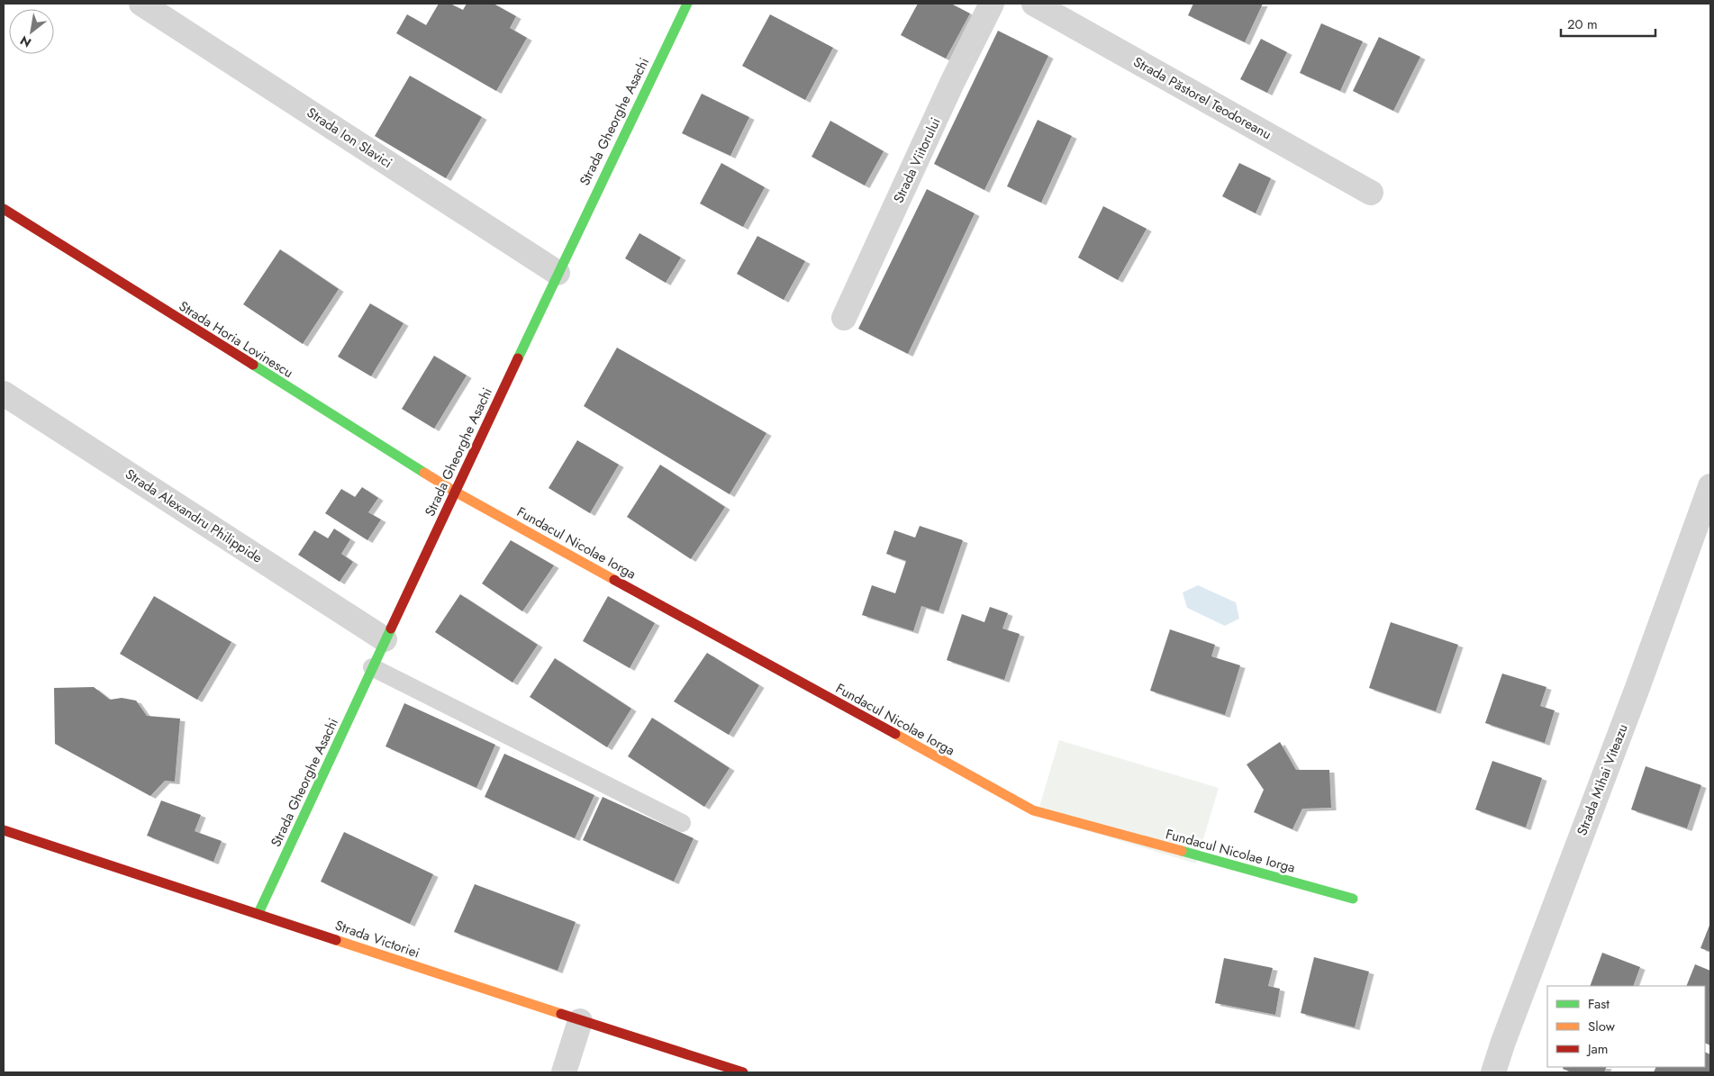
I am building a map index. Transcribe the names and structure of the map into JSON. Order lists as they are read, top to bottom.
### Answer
{
  "streets": {
    "street": [
      "Strada Păstorel Teodoreanu",
      "Strada Gheorghe Asachi",
      "Strada Ion Slavici",
      "Strada Viitorului",
      "Strada Horia Lovinescu",
      "Strada Alexandru Philippide",
      "Fundacul Nicolae Iorga",
      "Strada Mihai Viteazu",
      "Strada Victoriei"
    ]
  },
  "crossings": [
    ["Strada Gheorghe Asachi", "Strada Ion Slavici"],
    ["Strada Gheorghe Asachi", "Strada Horia Lovinescu"],
    ["Strada Gheorghe Asachi", "Strada Alexandru Philippide"],
    ["Strada Gheorghe Asachi", "Fundacul Nicolae Iorga"],
    ["Strada Gheorghe Asachi", "Strada Victoriei"],
    ["Strada Horia Lovinescu", "Fundacul Nicolae Iorga"]
  ],
  "legend": ["Fast", "Slow", "Jam"],
  "scale_bar": "20 m",
  "north": "bottom left"
}
